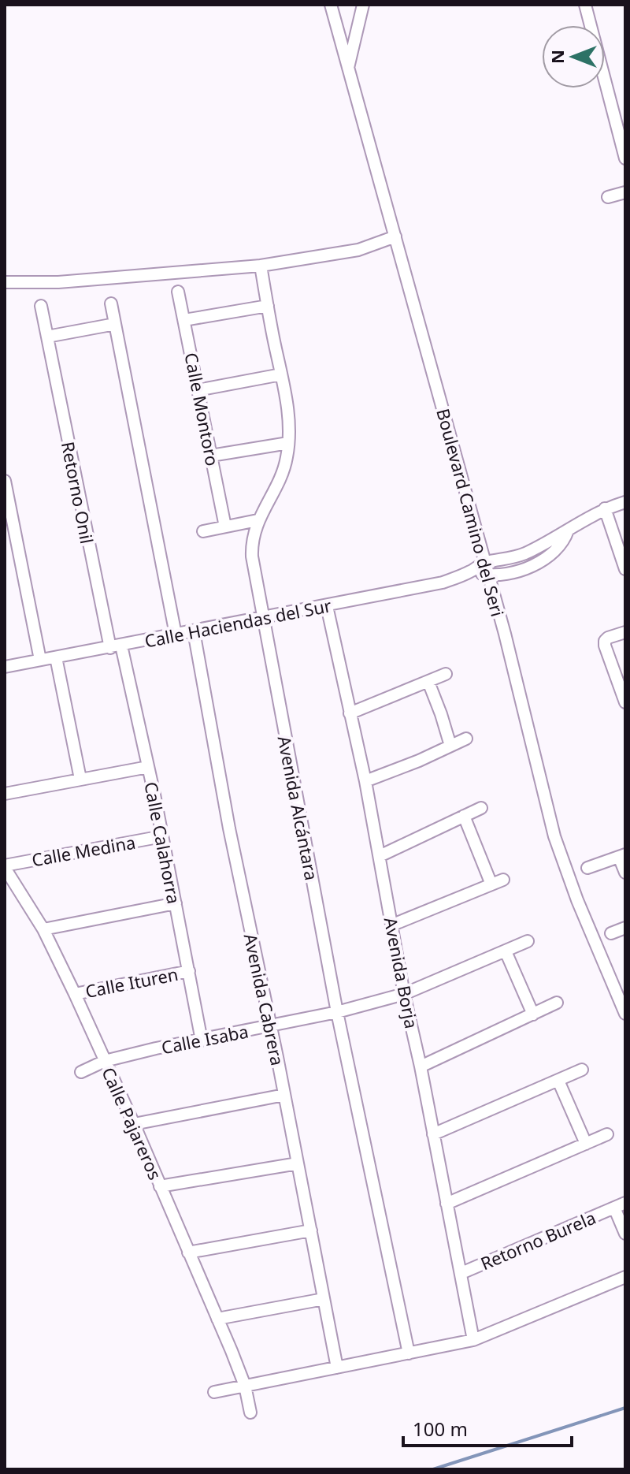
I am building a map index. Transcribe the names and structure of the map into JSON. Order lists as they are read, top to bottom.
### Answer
{
  "streets": {
    "street": [
      "Calle Montoro",
      "Retorno Onil",
      "Boulevard Camino del Seri",
      "Calle Haciendas del Sur",
      "Avenida Alcántara",
      "Calle Calahorra",
      "Calle Medina",
      "Avenida Borja",
      "Calle Ituren",
      "Avenida Cabrera",
      "Calle Isaba",
      "Calle Pajareros",
      "Retorno Burela"
    ]
  },
  "crossings": [
    ["Retorno Onil", "Calle Haciendas del Sur"],
    ["Retorno Onil", "Calle Calahorra"],
    ["Boulevard Camino del Seri", "Calle Haciendas del Sur"],
    ["Calle Haciendas del Sur", "Avenida Alcántara"],
    ["Calle Haciendas del Sur", "Calle Calahorra"],
    ["Calle Haciendas del Sur", "Avenida Borja"],
    ["Calle Haciendas del Sur", "Avenida Cabrera"],
    ["Avenida Alcántara", "Calle Isaba"],
    ["Calle Calahorra", "Calle Medina"],
    ["Calle Calahorra", "Calle Ituren"],
    ["Calle Calahorra", "Calle Isaba"],
    ["Calle Medina", "Calle Pajareros"],
    ["Avenida Borja", "Calle Isaba"],
    ["Avenida Borja", "Retorno Burela"],
    ["Calle Ituren", "Calle Pajareros"],
    ["Avenida Cabrera", "Calle Isaba"],
    ["Calle Isaba", "Calle Pajareros"]
  ],
  "scale_bar": "100 m",
  "north": "left"
}
